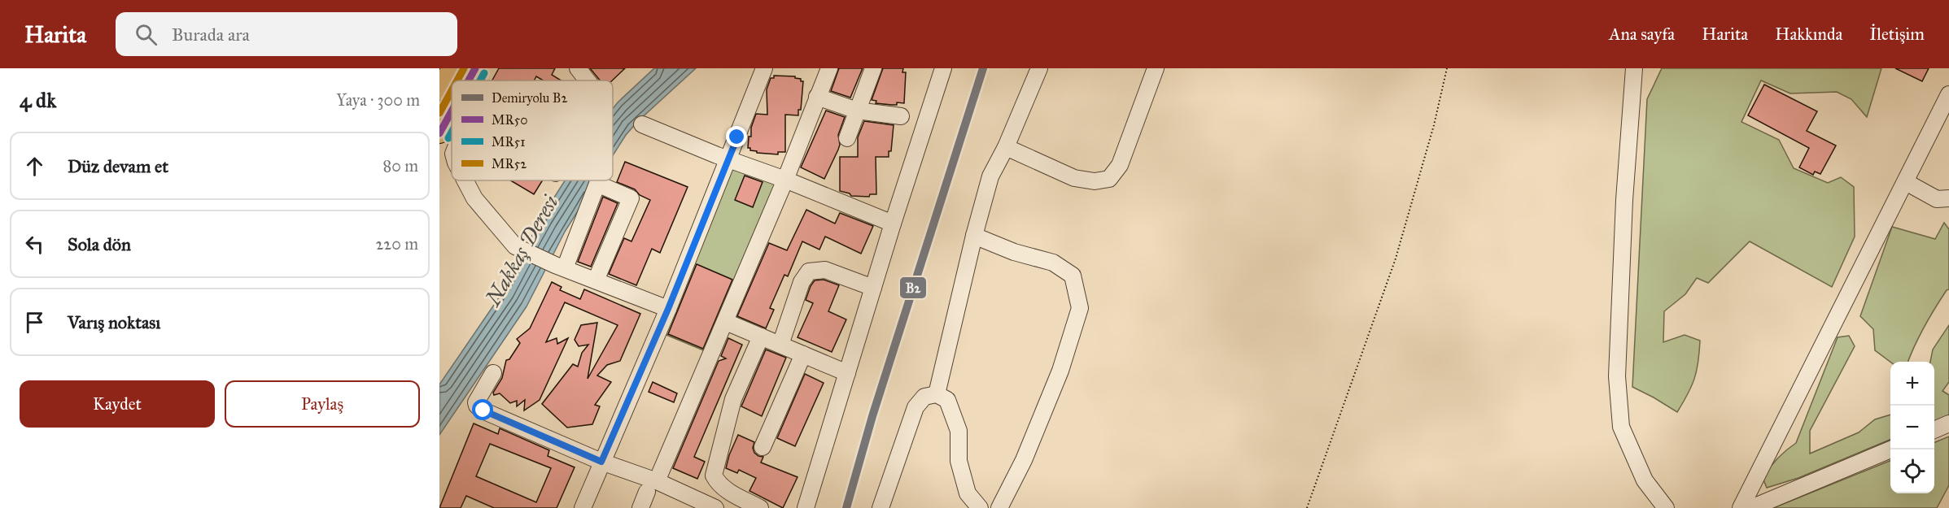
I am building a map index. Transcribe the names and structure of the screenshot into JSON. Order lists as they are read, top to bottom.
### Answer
{
  "water": ["Nakkaş Deresi"],
  "lines": [
    "rail line B2",
    "transit line MR50",
    "transit line MR52",
    "transit line MR51"
  ],
  "legend": [
    "Demiryolu B2",
    "MR50",
    "MR51",
    "MR52"
  ],
  "page": {
    "header": "Harita",
    "search": "Burada ara",
    "nav": [
      "Ana sayfa",
      "Harita",
      "Hakkında",
      "İletişim"
    ],
    "heading": ["4 dk", "Yaya · 300 m"],
    "list": [
      ["Düz devam et", "80 m"],
      ["Sola dön", "220 m"],
      "Varış noktası"
    ],
    "map_buttons": ["+", "−"],
    "buttons": ["Kaydet", "Paylaş"]
  }
}
